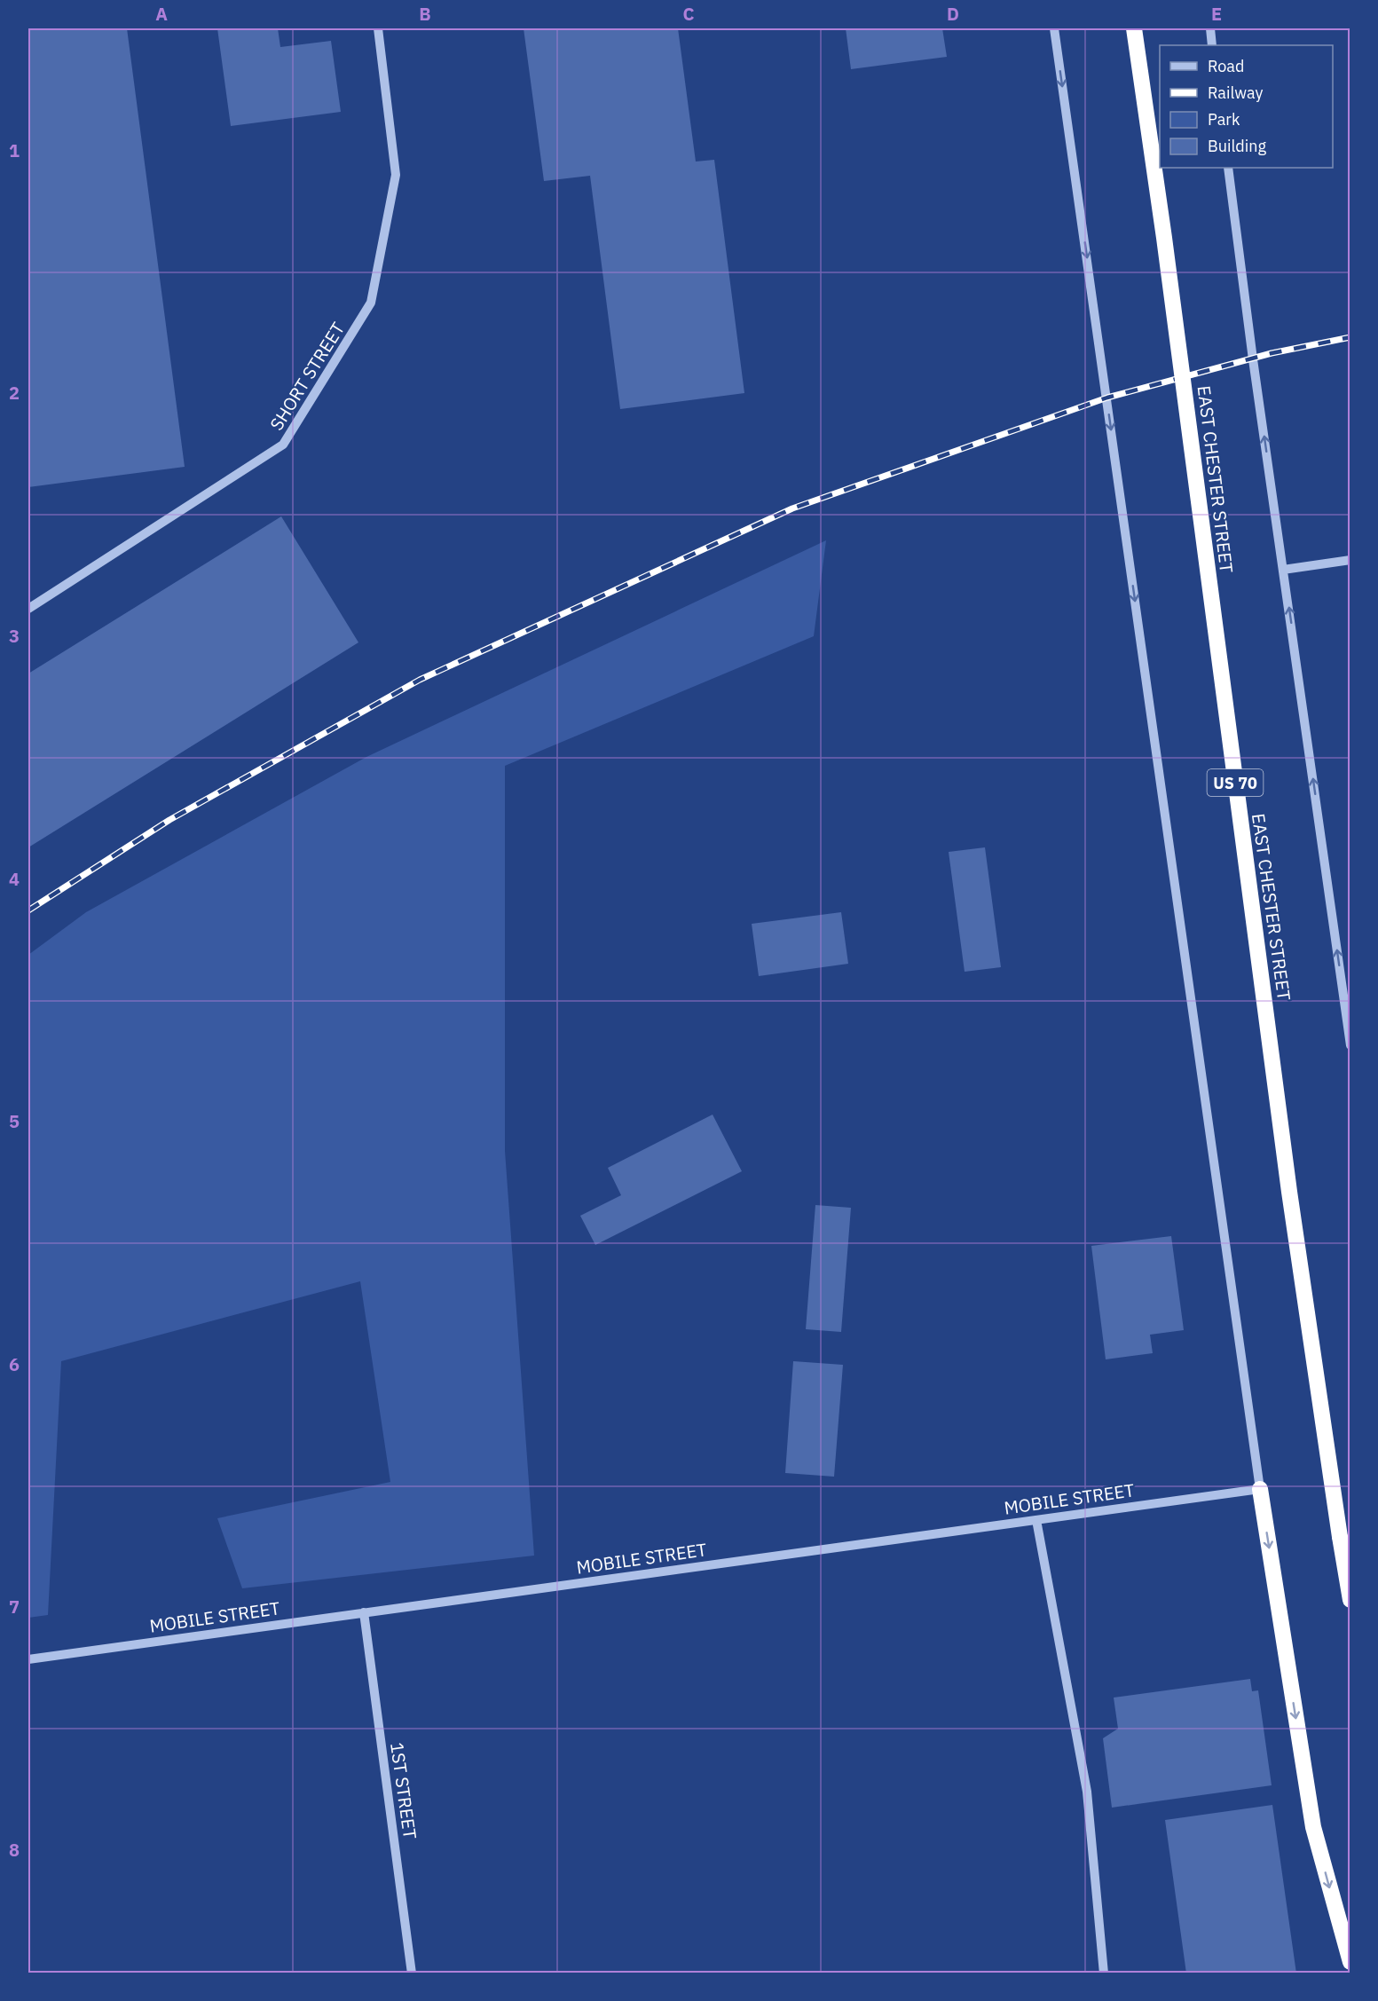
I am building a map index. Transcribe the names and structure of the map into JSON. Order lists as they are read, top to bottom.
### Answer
{
  "streets": {
    "highway": ["EAST CHESTER STREET", "US 70"],
    "street": ["SHORT STREET", "MOBILE STREET", "1ST STREET"]
  },
  "crossings": [
    ["MOBILE STREET", "1ST STREET"]
  ],
  "legend": [
    "Road",
    "Railway",
    "Park",
    "Building"
  ],
  "grid": {
    "columns": [
      "A",
      "B",
      "C",
      "D",
      "E"
    ],
    "rows": [
      "1",
      "2",
      "3",
      "4",
      "5",
      "6",
      "7",
      "8"
    ]
  }
}
